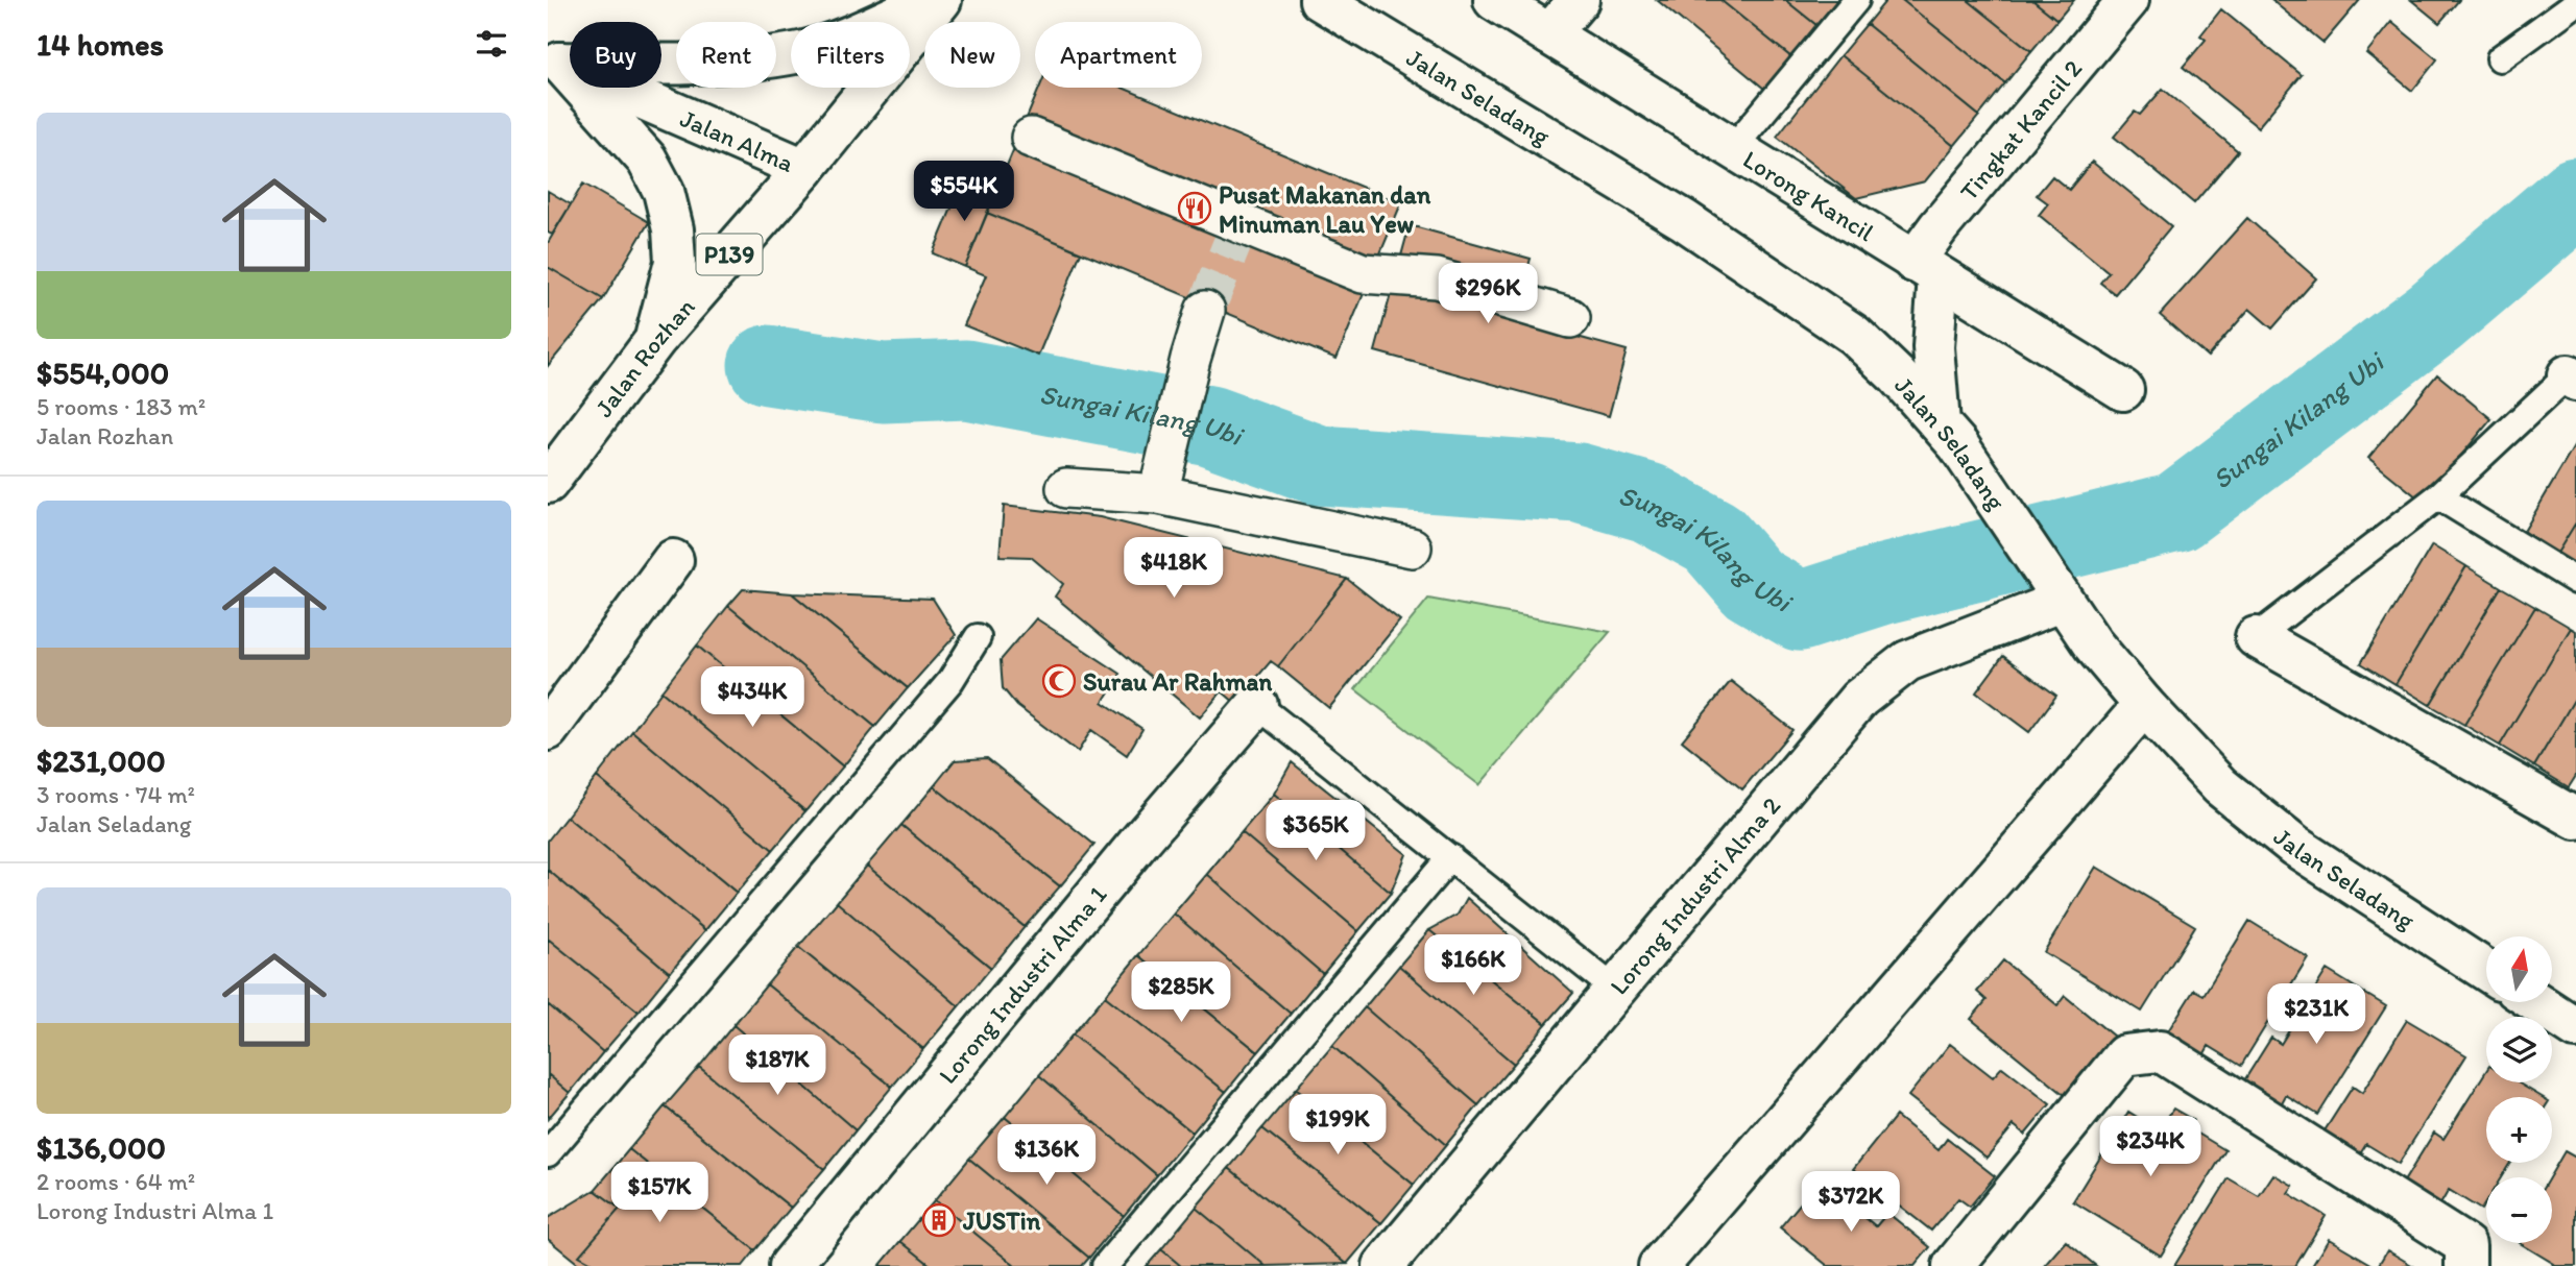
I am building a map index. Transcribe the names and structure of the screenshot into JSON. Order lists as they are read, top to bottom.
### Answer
{
  "streets": {
    "street": [
      "Jalan Seladang",
      "Tingkat Kancil 2",
      "Jalan Alma",
      "Lorong Kancil",
      "P139",
      "Jalan Rozhan",
      "Lorong Industri Alma 2",
      "Lorong Industri Alma 1"
    ]
  },
  "crossings": [
    ["Jalan Seladang", "Lorong Industri Alma 2"],
    ["Tingkat Kancil 2", "Lorong Kancil"],
    ["Jalan Alma", "Jalan Rozhan"]
  ],
  "water": ["Sungai Kilang Ubi"],
  "places": {
    "restaurant": ["Pusat Makanan dan Minuman Lau Yew"],
    "mosque": ["Surau Ar Rahman"],
    "building": ["JUSTin"]
  },
  "north": "top",
  "page": {
    "heading": "14 homes",
    "chip": [
      "Buy",
      "Rent",
      "Filters",
      "New",
      "Apartment"
    ],
    "list": [
      {
        "name": "$554,000",
        "note": "5 rooms · 183 m² · Jalan Rozhan"
      },
      {
        "name": "$231,000",
        "note": "3 rooms · 74 m² · Jalan Seladang"
      },
      {
        "name": "$136,000",
        "note": "2 rooms · 64 m² · Lorong Industri Alma 1"
      }
    ],
    "price": [
      "$554K",
      "$296K",
      "$418K",
      "$434K",
      "$365K",
      "$166K",
      "$285K",
      "$231K",
      "$187K",
      "$199K",
      "$234K",
      "$136K",
      "$157K",
      "$372K"
    ],
    "map_buttons": ["+", "−"]
  }
}
